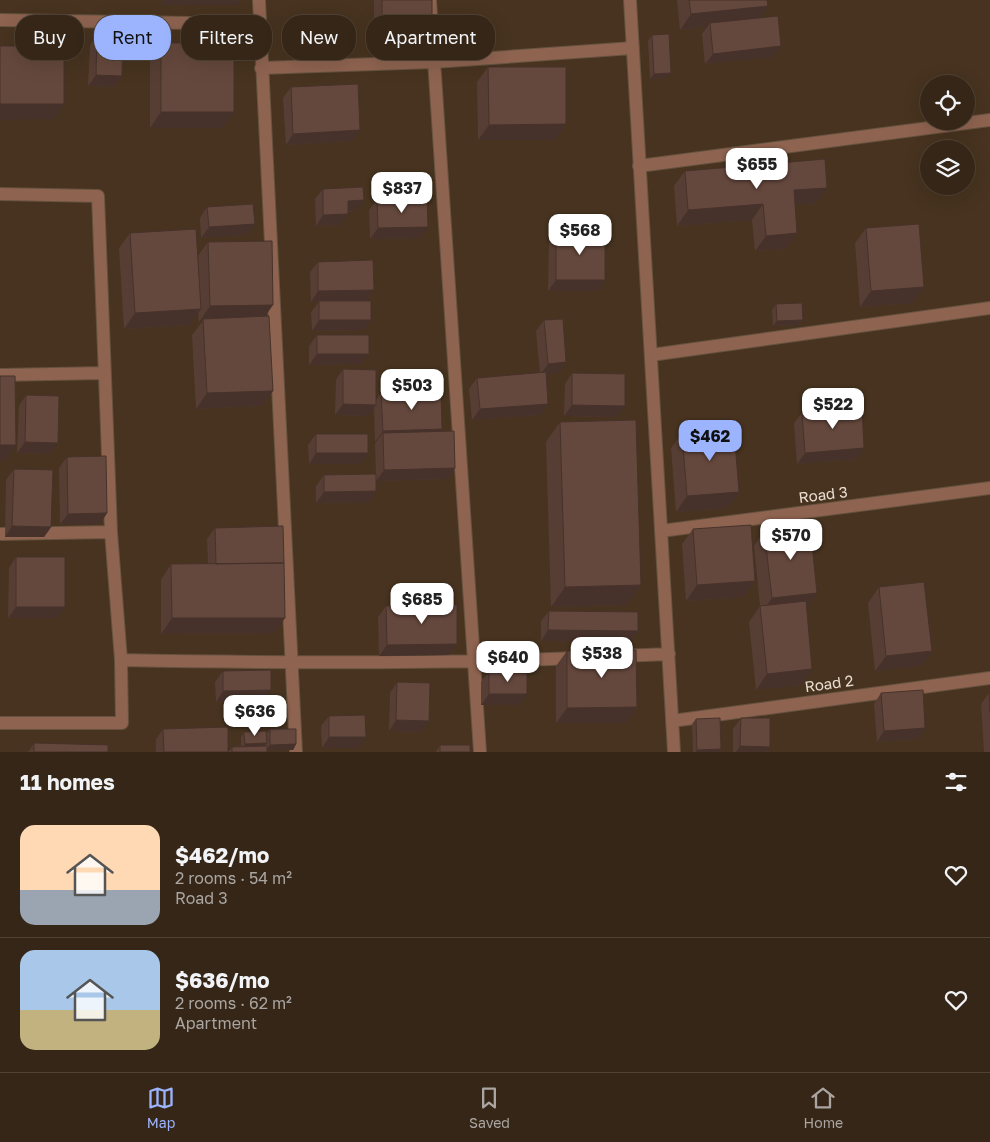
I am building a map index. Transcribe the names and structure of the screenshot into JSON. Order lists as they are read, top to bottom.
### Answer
{
  "streets": {
    "street": ["Road 3", "Road 2"]
  },
  "page": {
    "chip": [
      "Buy",
      "Rent",
      "Filters",
      "New",
      "Apartment"
    ],
    "price": [
      "$655",
      "$837",
      "$568",
      "$503",
      "$522",
      "$462",
      "$570",
      "$685",
      "$538",
      "$640",
      "$636"
    ],
    "heading": "11 homes",
    "list": [
      {
        "name": "$462/mo",
        "note": "2 rooms · 54 m² · Road 3"
      },
      {
        "name": "$636/mo",
        "note": "2 rooms · 62 m² · Apartment"
      }
    ],
    "tabs": ["Map", "Saved", "Home"]
  }
}
